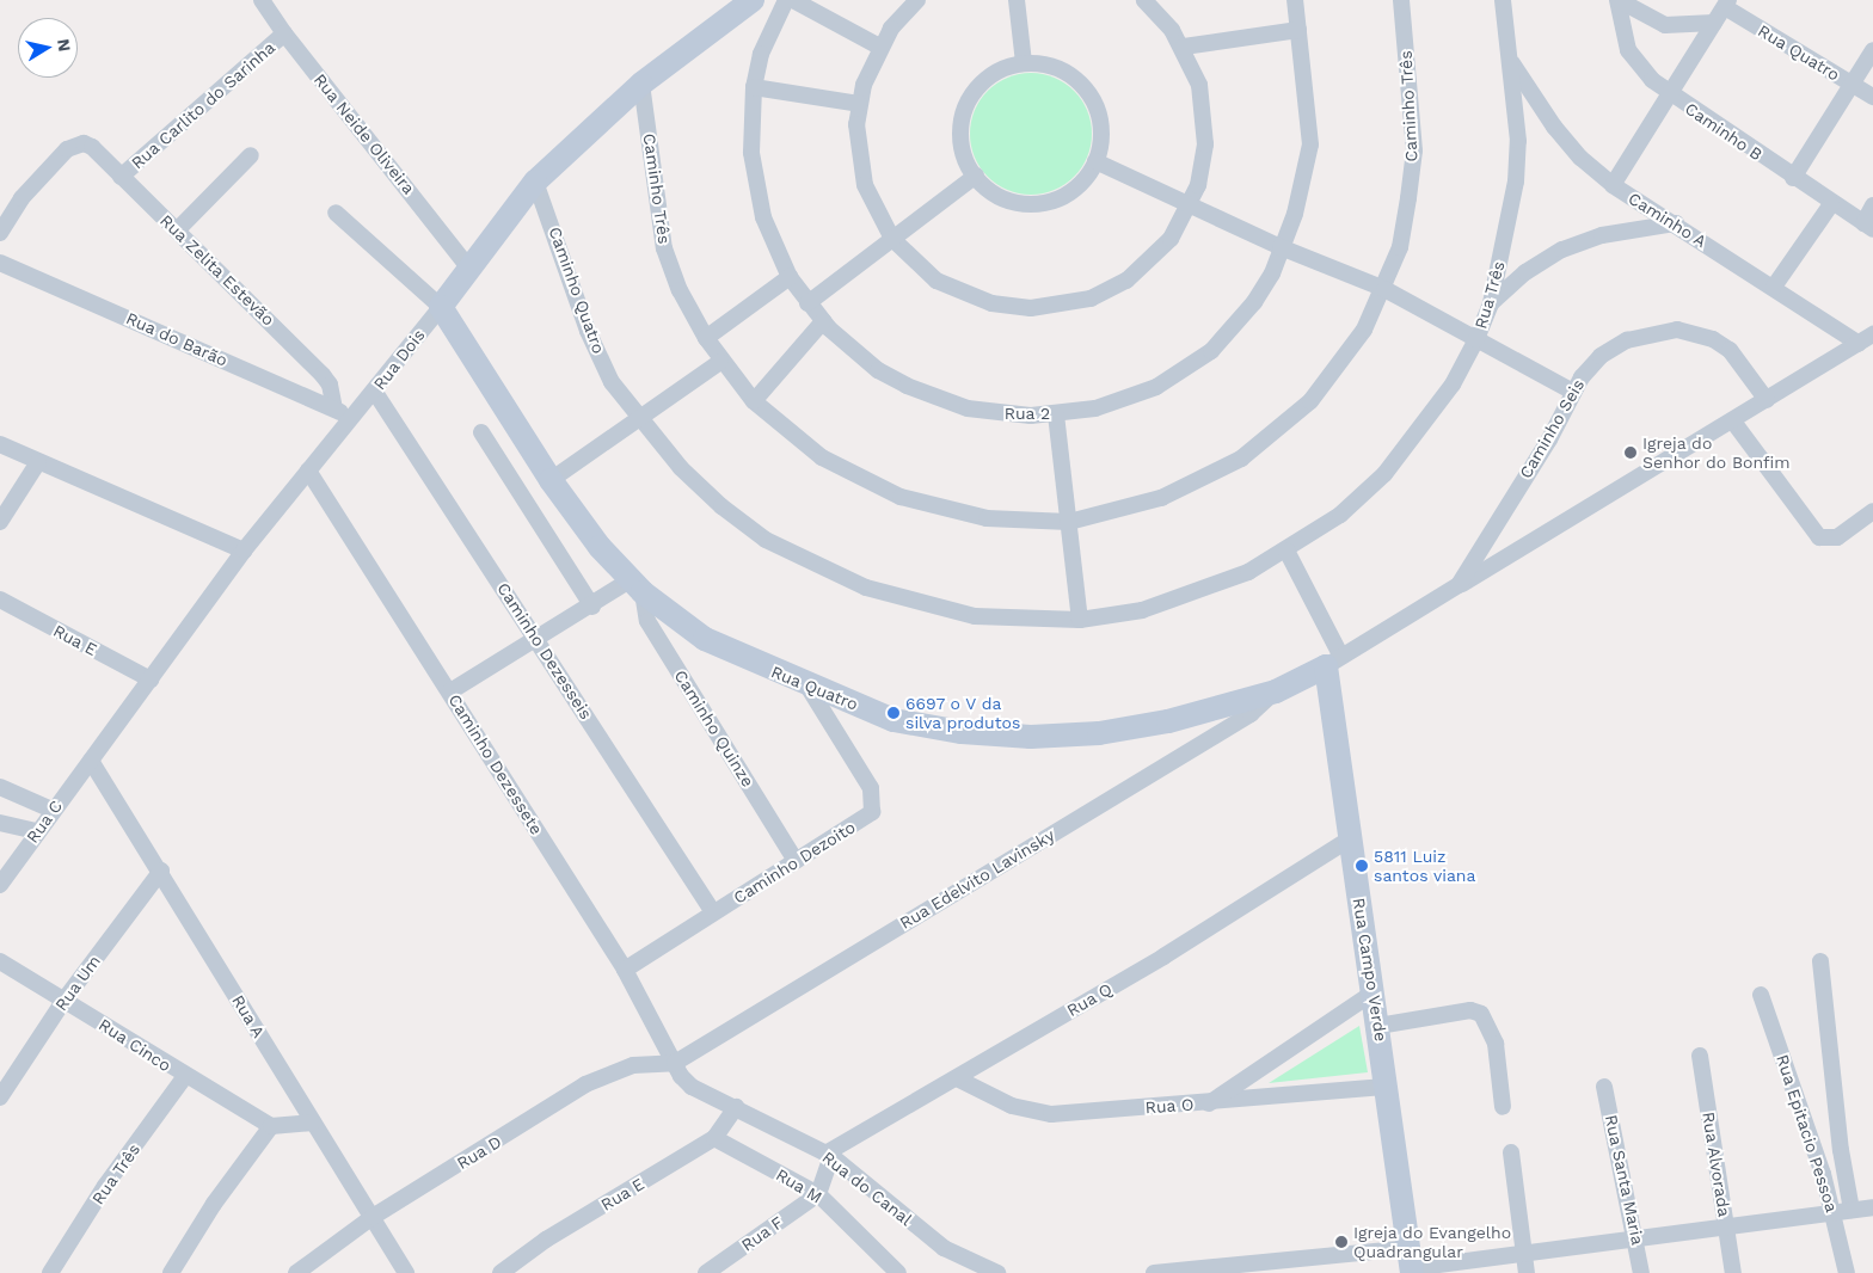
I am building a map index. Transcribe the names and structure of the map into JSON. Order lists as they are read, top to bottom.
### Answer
{
  "streets": {
    "street": [
      "Rua Quatro",
      "Rua Carlito do Sarinha",
      "Caminho Três",
      "Caminho B",
      "Rua Neide Oliveira",
      "Caminho A",
      "Rua Zelita Estevão",
      "Caminho Quatro",
      "Rua Três",
      "Rua do Barão",
      "Rua Dois",
      "Rua 2",
      "Caminho Seis",
      "Rua E",
      "Caminho Dezesseis",
      "Caminho Quinze",
      "Caminho Dezessete",
      "Rua C",
      "Caminho Dezoito",
      "Rua Edelvito Lavinsky",
      "Rua Campo Verde",
      "Rua Um",
      "Rua Q",
      "Rua A",
      "Rua Cinco",
      "Rua O",
      "Rua Epitacio Pessoa",
      "Rua D",
      "Rua Alvorada",
      "Rua Santa Maria",
      "Rua M",
      "Rua do Canal",
      "Rua F"
    ]
  },
  "crossings": [
    ["Rua Quatro", "Rua Dois"],
    ["Rua Quatro", "Caminho Seis"],
    ["Rua Quatro", "Caminho Quinze"],
    ["Rua Quatro", "Caminho Dezoito"],
    ["Rua Quatro", "Rua Edelvito Lavinsky"],
    ["Rua Quatro", "Rua Campo Verde"],
    ["Rua Carlito do Sarinha", "Rua Neide Oliveira"],
    ["Rua Carlito do Sarinha", "Rua Zelita Estevão"],
    ["Caminho Três", "Rua Dois"],
    ["Rua Neide Oliveira", "Rua Dois"],
    ["Caminho A", "Rua Três"],
    ["Caminho A", "Caminho Seis"],
    ["Rua Zelita Estevão", "Rua do Barão"],
    ["Caminho Quatro", "Rua Três"],
    ["Caminho Quatro", "Rua Dois"],
    ["Rua Três", "Rua Cinco"],
    ["Rua do Barão", "Rua Dois"],
    ["Rua Dois", "Rua E"],
    ["Rua Dois", "Caminho Dezesseis"],
    ["Rua Dois", "Caminho Dezessete"],
    ["Rua Dois", "Rua C"],
    ["Rua Dois", "Rua A"],
    ["Caminho Seis", "Rua Campo Verde"],
    ["Rua E", "Rua M"],
    ["Rua E", "Rua do Canal"],
    ["Caminho Dezesseis", "Caminho Dezoito"],
    ["Caminho Quinze", "Caminho Dezoito"],
    ["Caminho Dezessete", "Caminho Dezoito"],
    ["Caminho Dezessete", "Rua Edelvito Lavinsky"],
    ["Caminho Dezessete", "Rua D"],
    ["Caminho Dezessete", "Rua do Canal"],
    ["Rua C", "Rua A"],
    ["Rua Edelvito Lavinsky", "Rua D"],
    ["Rua Edelvito Lavinsky", "Rua do Canal"],
    ["Rua Campo Verde", "Rua Q"],
    ["Rua Campo Verde", "Rua O"],
    ["Rua Um", "Rua A"],
    ["Rua Um", "Rua Cinco"],
    ["Rua Q", "Rua O"],
    ["Rua Q", "Rua do Canal"],
    ["Rua A", "Rua D"],
    ["Rua D", "Rua do Canal"],
    ["Rua M", "Rua F"]
  ],
  "places": [
    "Igreja do Senhor do Bonfim",
    "6697 o V da silva produtos",
    "5811 Luiz santos viana",
    "Igreja do Evangelho Quadrangular"
  ],
  "north": "right"
}
